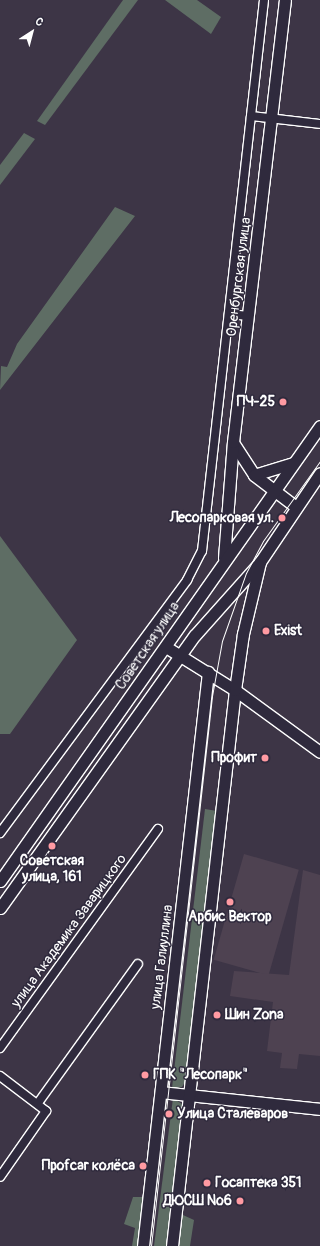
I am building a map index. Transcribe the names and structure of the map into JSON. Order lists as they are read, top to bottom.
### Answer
{
  "streets": {
    "main road": ["Оренбургская улица", "Советская улица", "улица Галиуллина"],
    "street": ["улица Академика Заварицкого"]
  },
  "crossings": [
    ["Оренбургская улица", "Советская улица"]
  ],
  "places": [
    "ПЧ-25",
    "Лесопарковая ул.",
    "Exist",
    "Профит",
    "Советская улица, 161",
    "Арбис Вектор",
    "Шин Zona",
    "ГПК \"Лесопарк\"",
    "Улица Сталеваров",
    "Проfcar колёса",
    "Госаптека 351",
    "ДЮСШ №6"
  ],
  "north": "top right"
}
